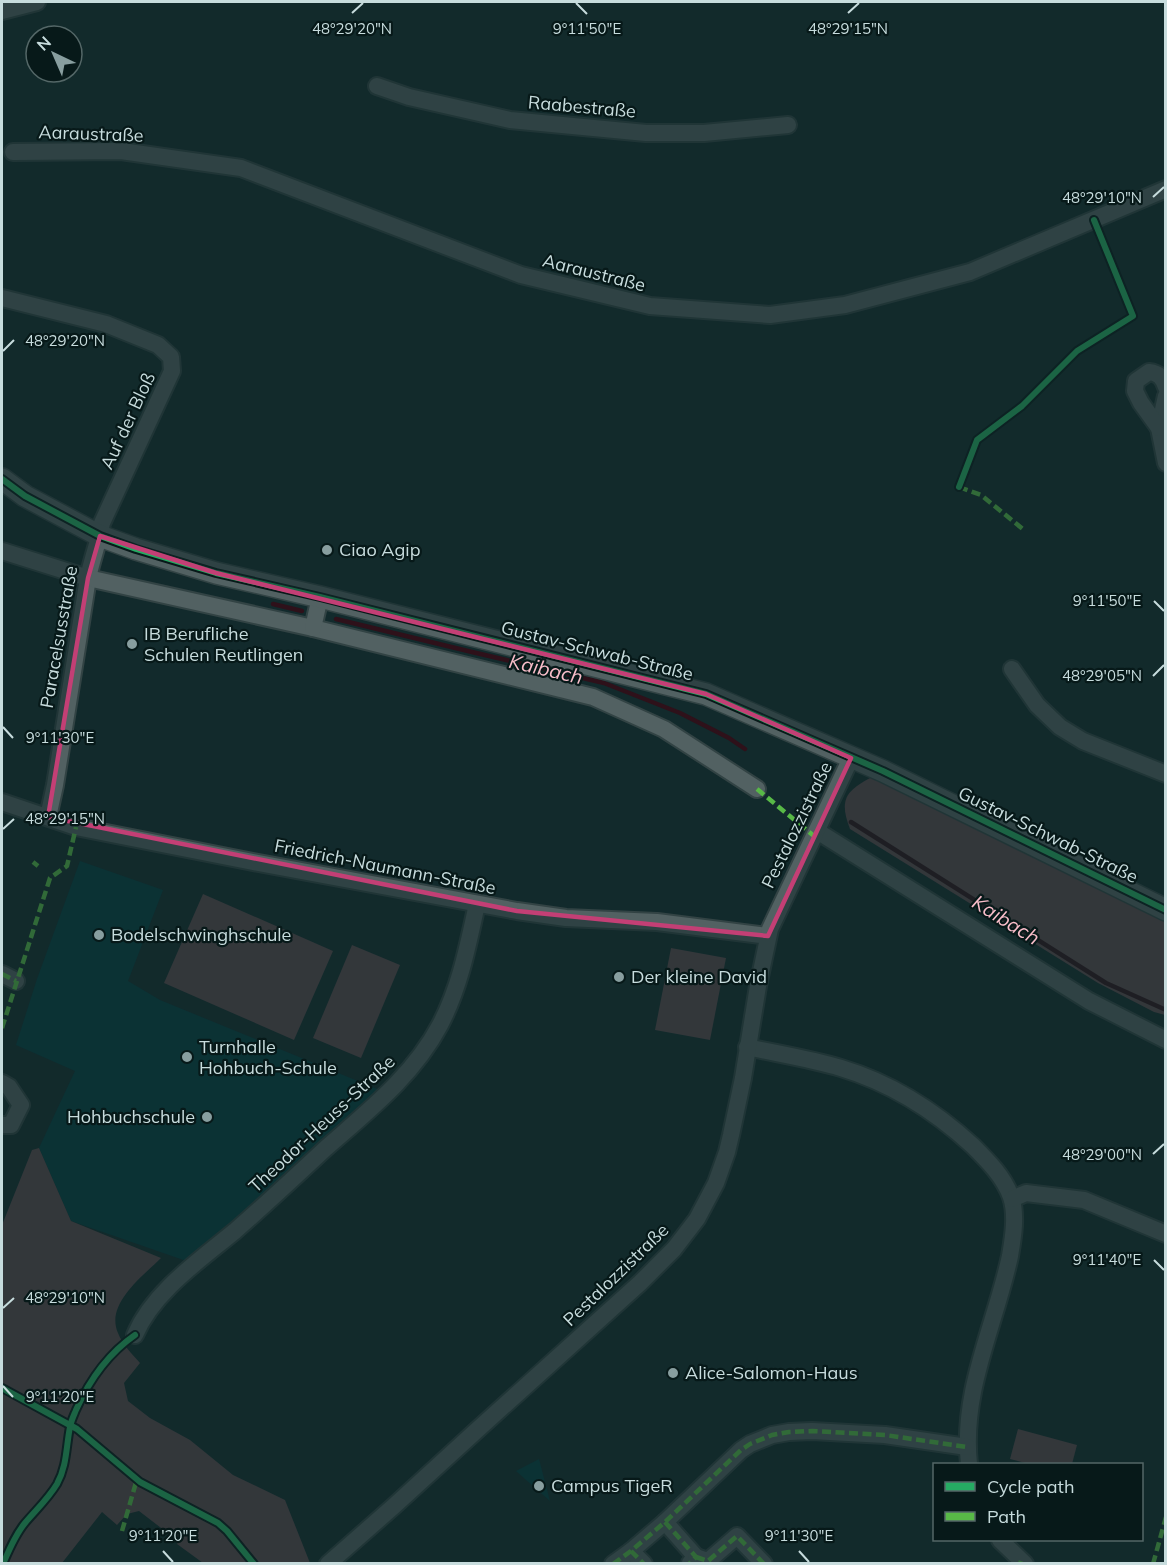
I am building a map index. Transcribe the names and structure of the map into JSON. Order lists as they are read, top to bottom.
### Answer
{
  "streets": {
    "street": [
      "Raabestraße",
      "Aaraustraße",
      "Auf der Bloß",
      "Paracelsusstraße",
      "Gustav-Schwab-Straße",
      "Pestalozzistraße",
      "Friedrich-Naumann-Straße",
      "Theodor-Heuss-Straße"
    ]
  },
  "crossings": [
    ["Auf der Bloß", "Paracelsusstraße"],
    ["Auf der Bloß", "Gustav-Schwab-Straße"],
    ["Paracelsusstraße", "Gustav-Schwab-Straße"],
    ["Paracelsusstraße", "Friedrich-Naumann-Straße"],
    ["Gustav-Schwab-Straße", "Pestalozzistraße"],
    ["Pestalozzistraße", "Friedrich-Naumann-Straße"],
    ["Friedrich-Naumann-Straße", "Theodor-Heuss-Straße"]
  ],
  "water": ["Kaibach"],
  "places": [
    "Ciao Agip",
    "IB Berufliche Schulen Reutlingen",
    "Bodelschwinghschule",
    "Der kleine David",
    "Turnhalle Hohbuch-Schule",
    "Hohbuchschule",
    "Alice-Salomon-Haus",
    "Campus TigeR"
  ],
  "legend": ["Cycle path", "Path"],
  "north": "top left",
  "coordinates": [
    "48°29'20\"N",
    "48°29'15\"N",
    "9°11'50\"E",
    "48°29'10\"N",
    "48°29'05\"N",
    "9°11'30\"E",
    "48°29'00\"N",
    "9°11'40\"E",
    "9°11'20\"E"
  ]
}
